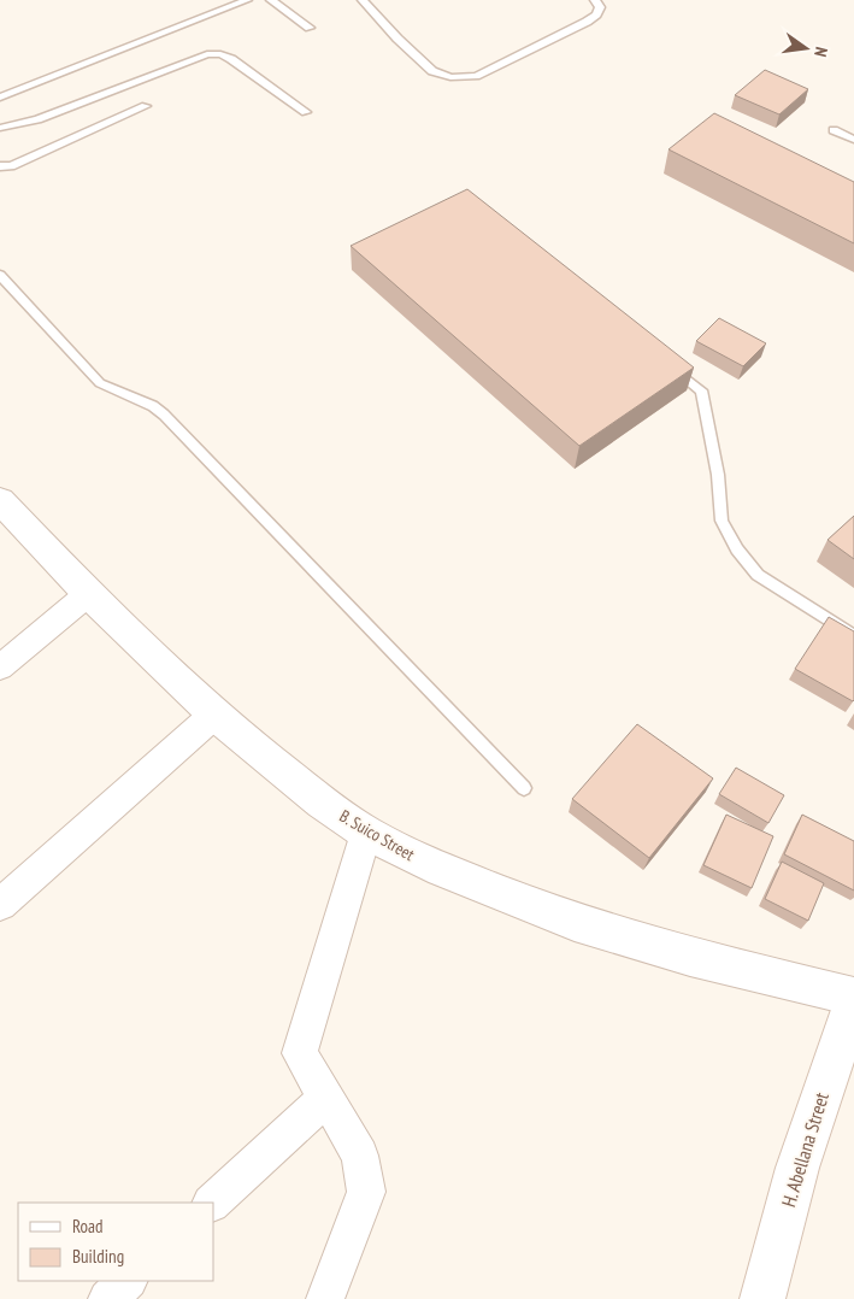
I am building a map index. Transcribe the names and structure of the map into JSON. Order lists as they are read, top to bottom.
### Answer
{
  "streets": {
    "street": ["B. Suico Street", "H. Abellana Street"]
  },
  "legend": ["Road", "Building"],
  "north": "right"
}
